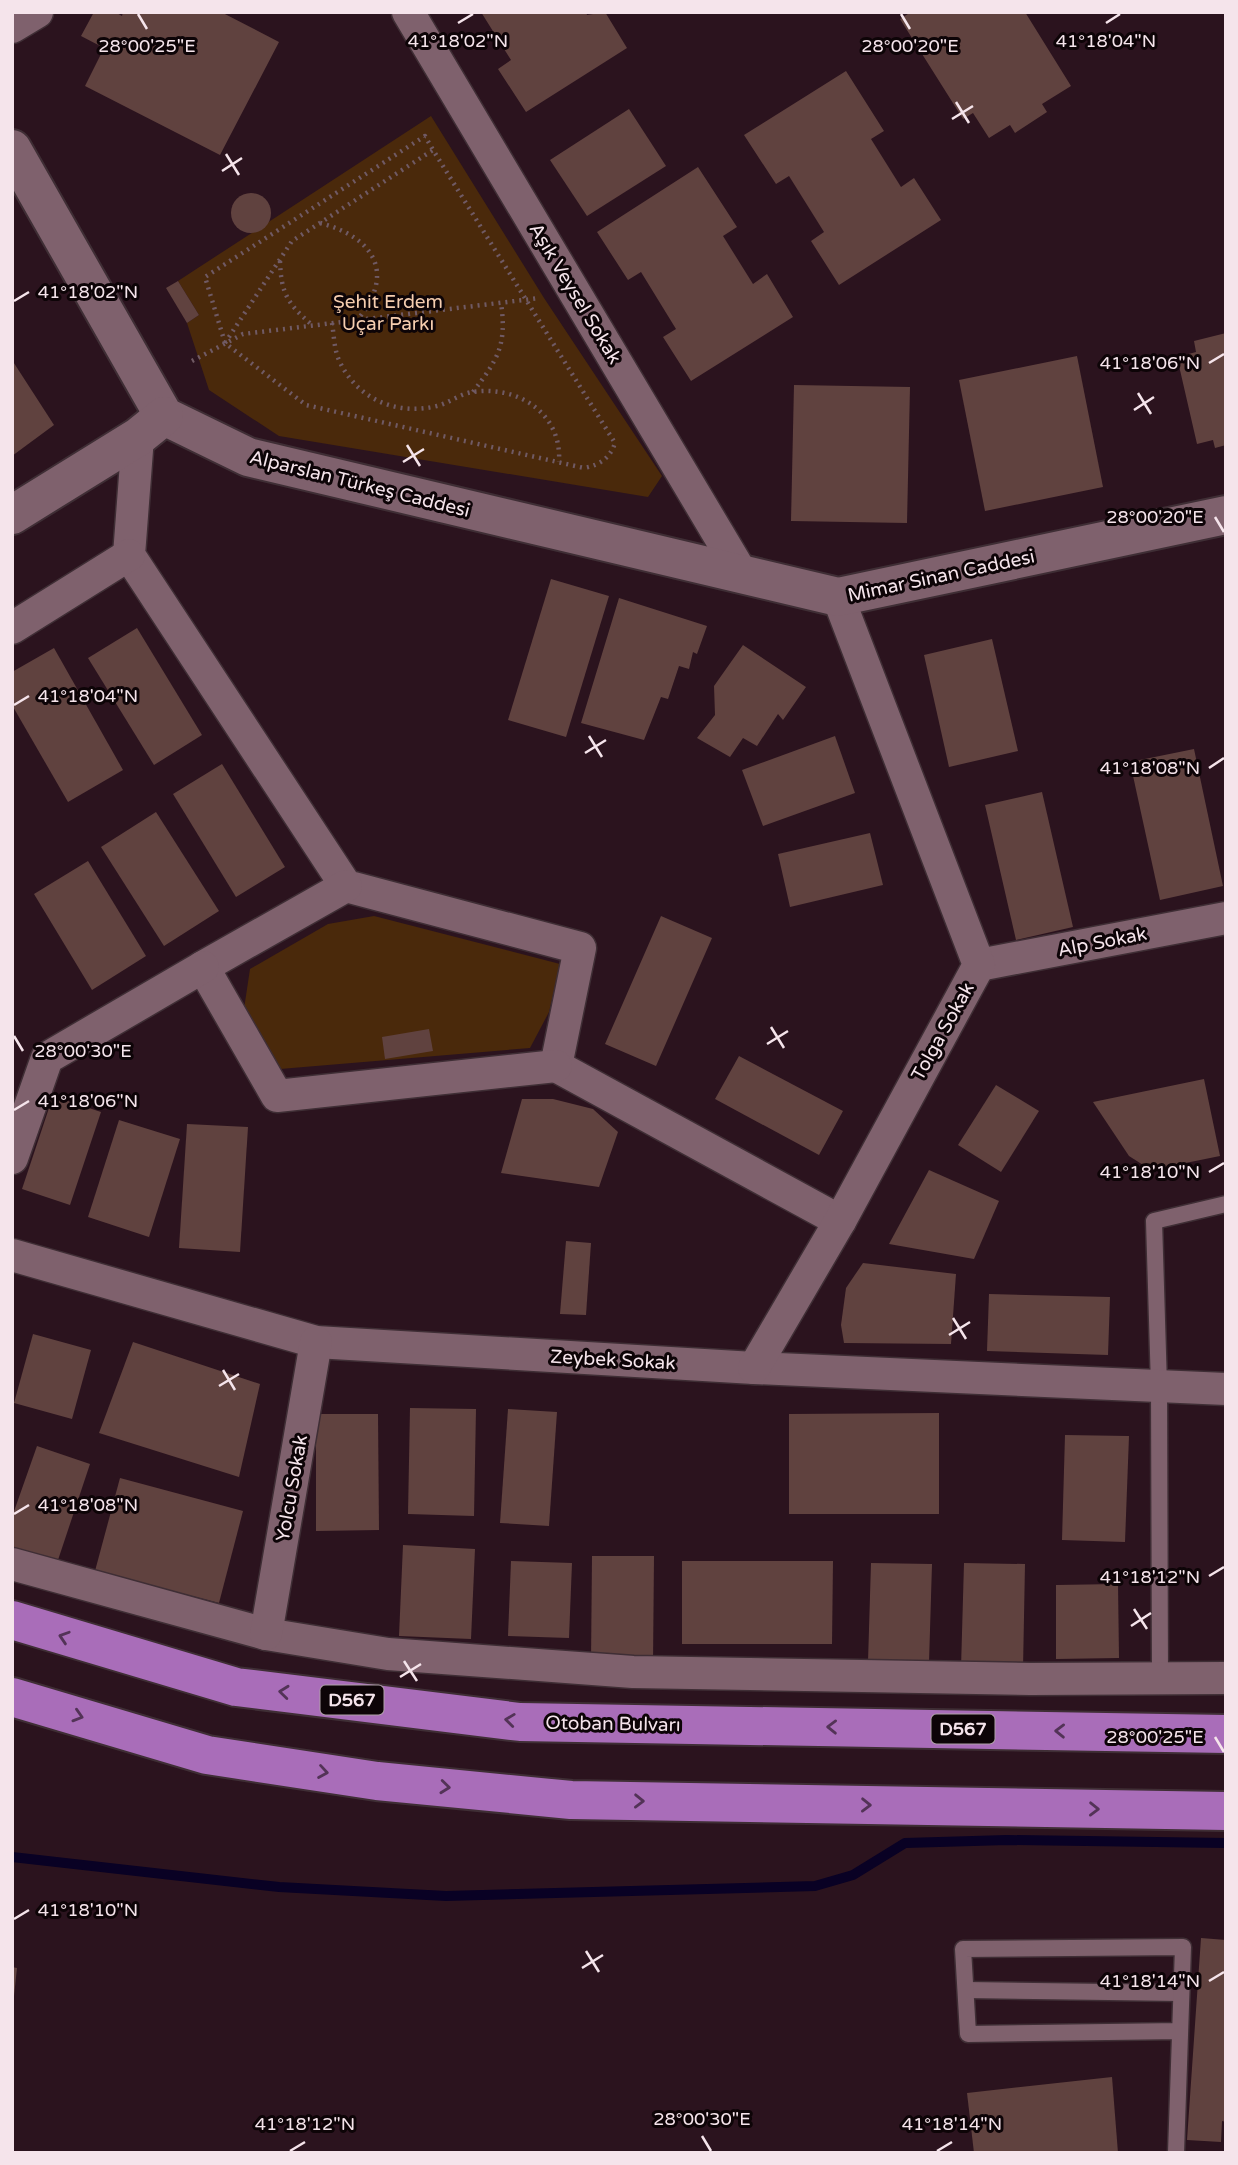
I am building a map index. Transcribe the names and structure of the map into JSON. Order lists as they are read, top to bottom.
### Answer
{
  "streets": {
    "highway": ["D567", "Otoban Bulvarı"],
    "street": [
      "Aşık Veysel Sokak",
      "Alparslan Türkeş Caddesi",
      "Mimar Sinan Caddesi",
      "Alp Sokak",
      "Tolga Sokak",
      "Zeybek Sokak",
      "Yolcu Sokak"
    ]
  },
  "crossings": [
    ["Aşık Veysel Sokak", "Mimar Sinan Caddesi"],
    ["Alparslan Türkeş Caddesi", "Mimar Sinan Caddesi"],
    ["Mimar Sinan Caddesi", "Tolga Sokak"],
    ["Alp Sokak", "Tolga Sokak"],
    ["Tolga Sokak", "Zeybek Sokak"],
    ["Zeybek Sokak", "Yolcu Sokak"]
  ],
  "parks": ["Şehit Erdem Uçar Parkı"],
  "coordinates": [
    "41°18'02\"N",
    "41°18'04\"N",
    "28°00'25\"E",
    "28°00'20\"E",
    "41°18'06\"N",
    "41°18'08\"N",
    "28°00'30\"E",
    "41°18'10\"N",
    "41°18'12\"N",
    "41°18'14\"N"
  ]
}
